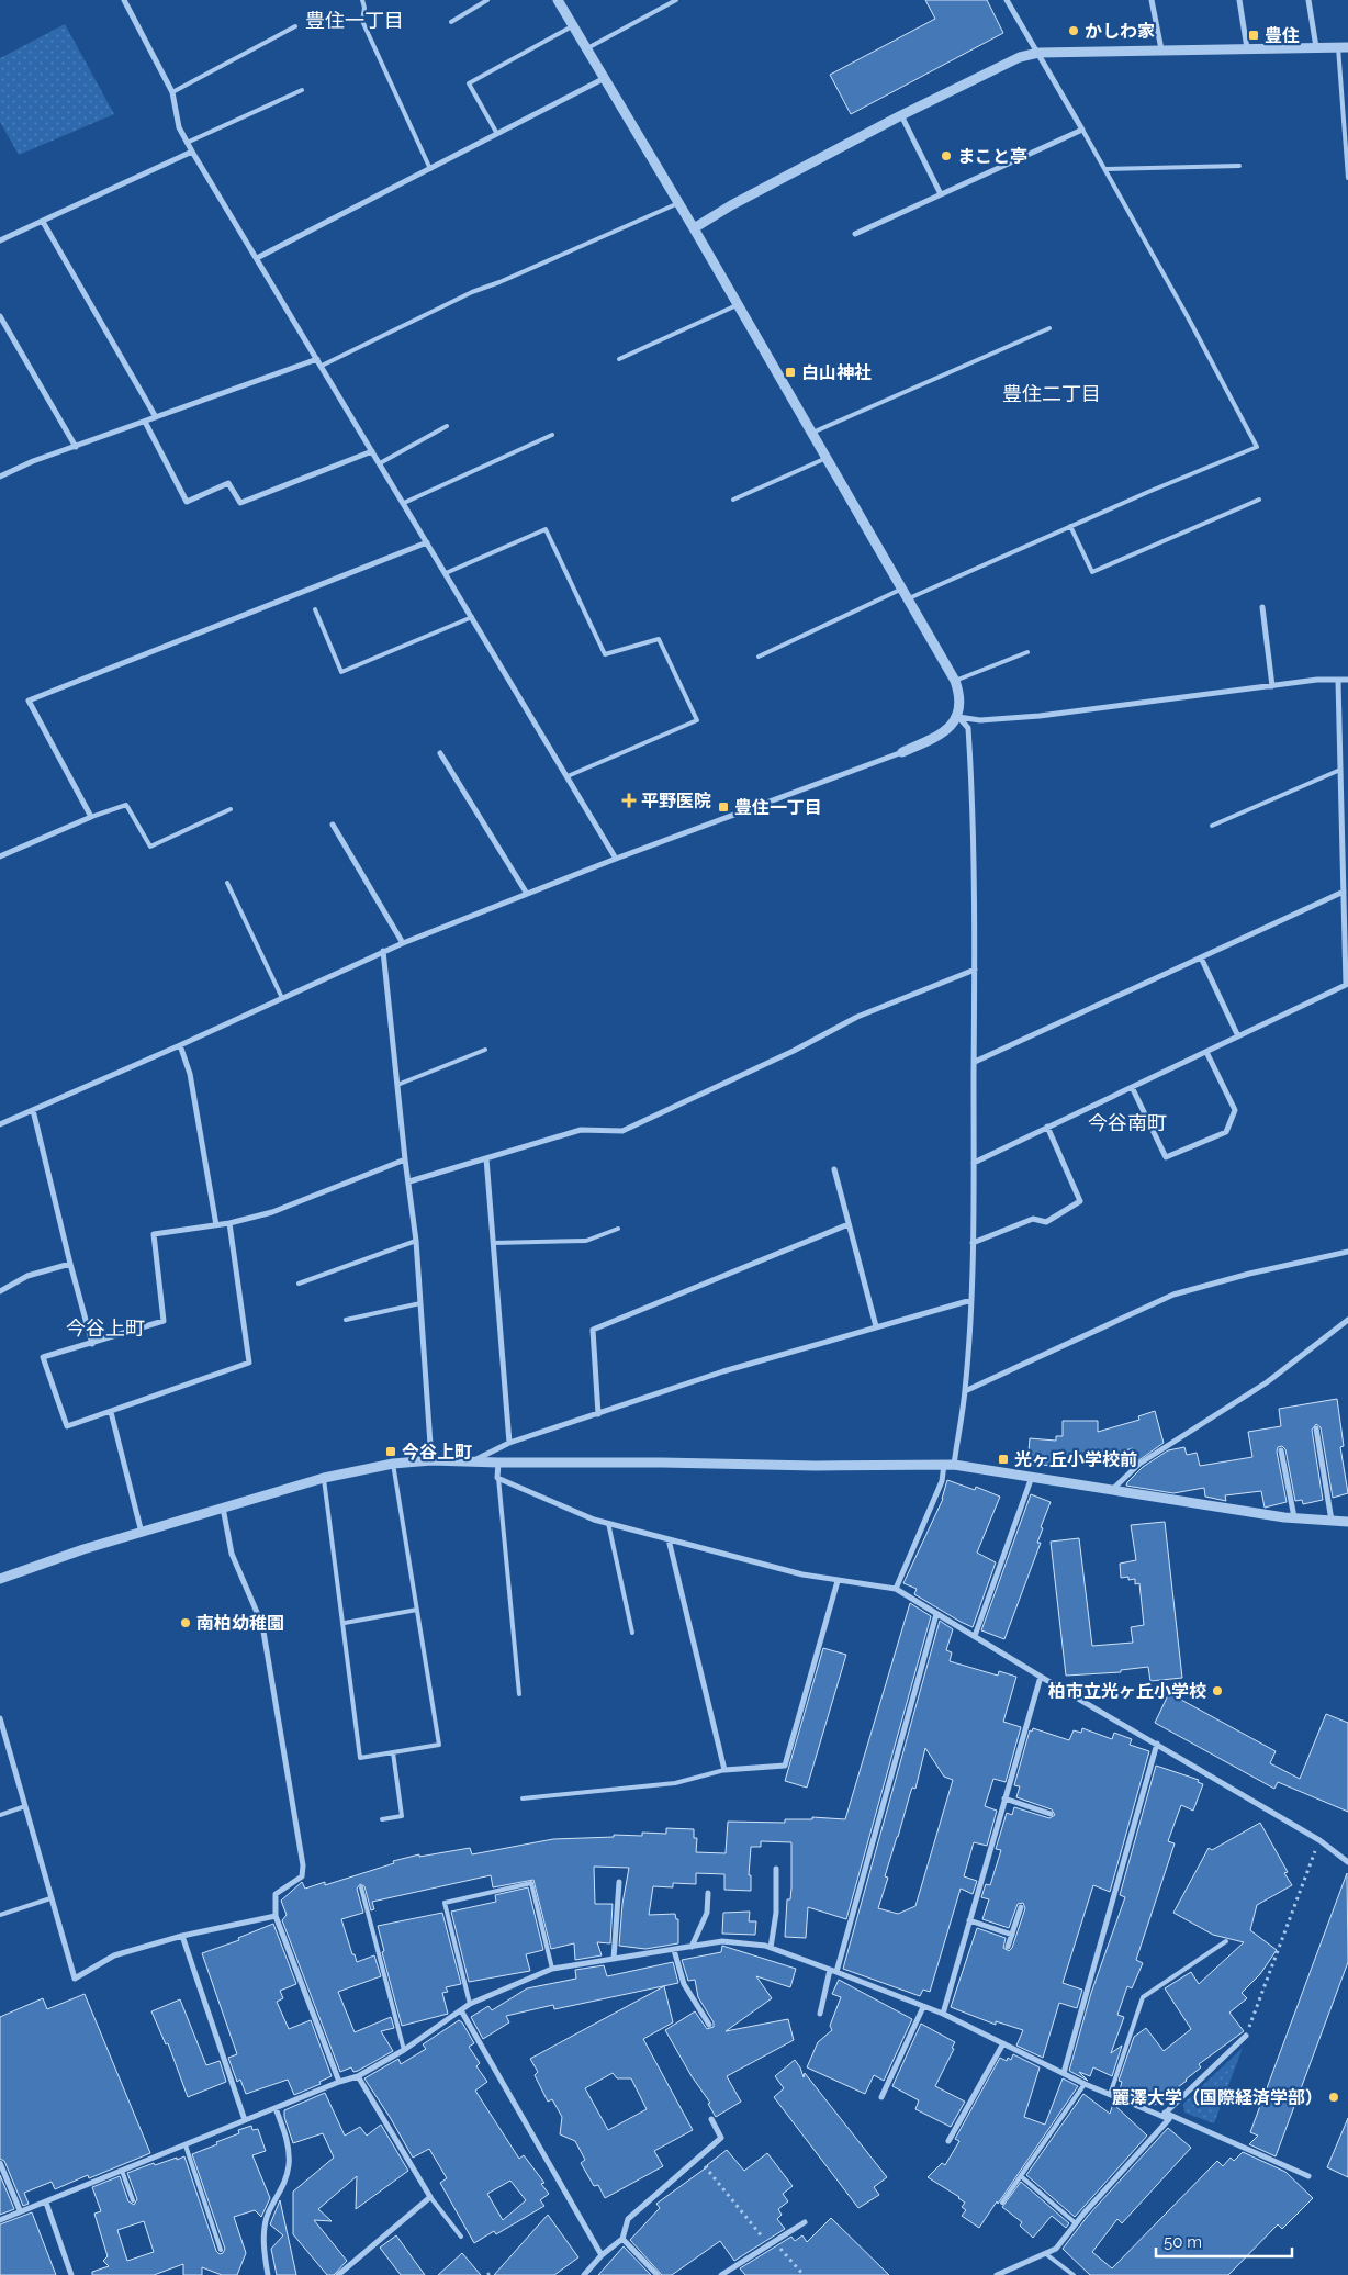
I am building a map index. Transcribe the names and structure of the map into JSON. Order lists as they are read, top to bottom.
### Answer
{
  "districts": [
    "豊住一丁目",
    "豊住二丁目",
    "今谷南町",
    "今谷上町"
  ],
  "places": {
    "other": [
      "かしわ家",
      "まこと亭",
      "南柏幼稚園",
      "柏市立光ヶ丘小学校",
      "麗澤大学（国際経済学部）"
    ],
    "transit": [
      "豊住",
      "白山神社",
      "豊住一丁目",
      "今谷上町",
      "光ヶ丘小学校前"
    ],
    "health": ["平野医院"]
  },
  "scale_bar": "50 m"
}
